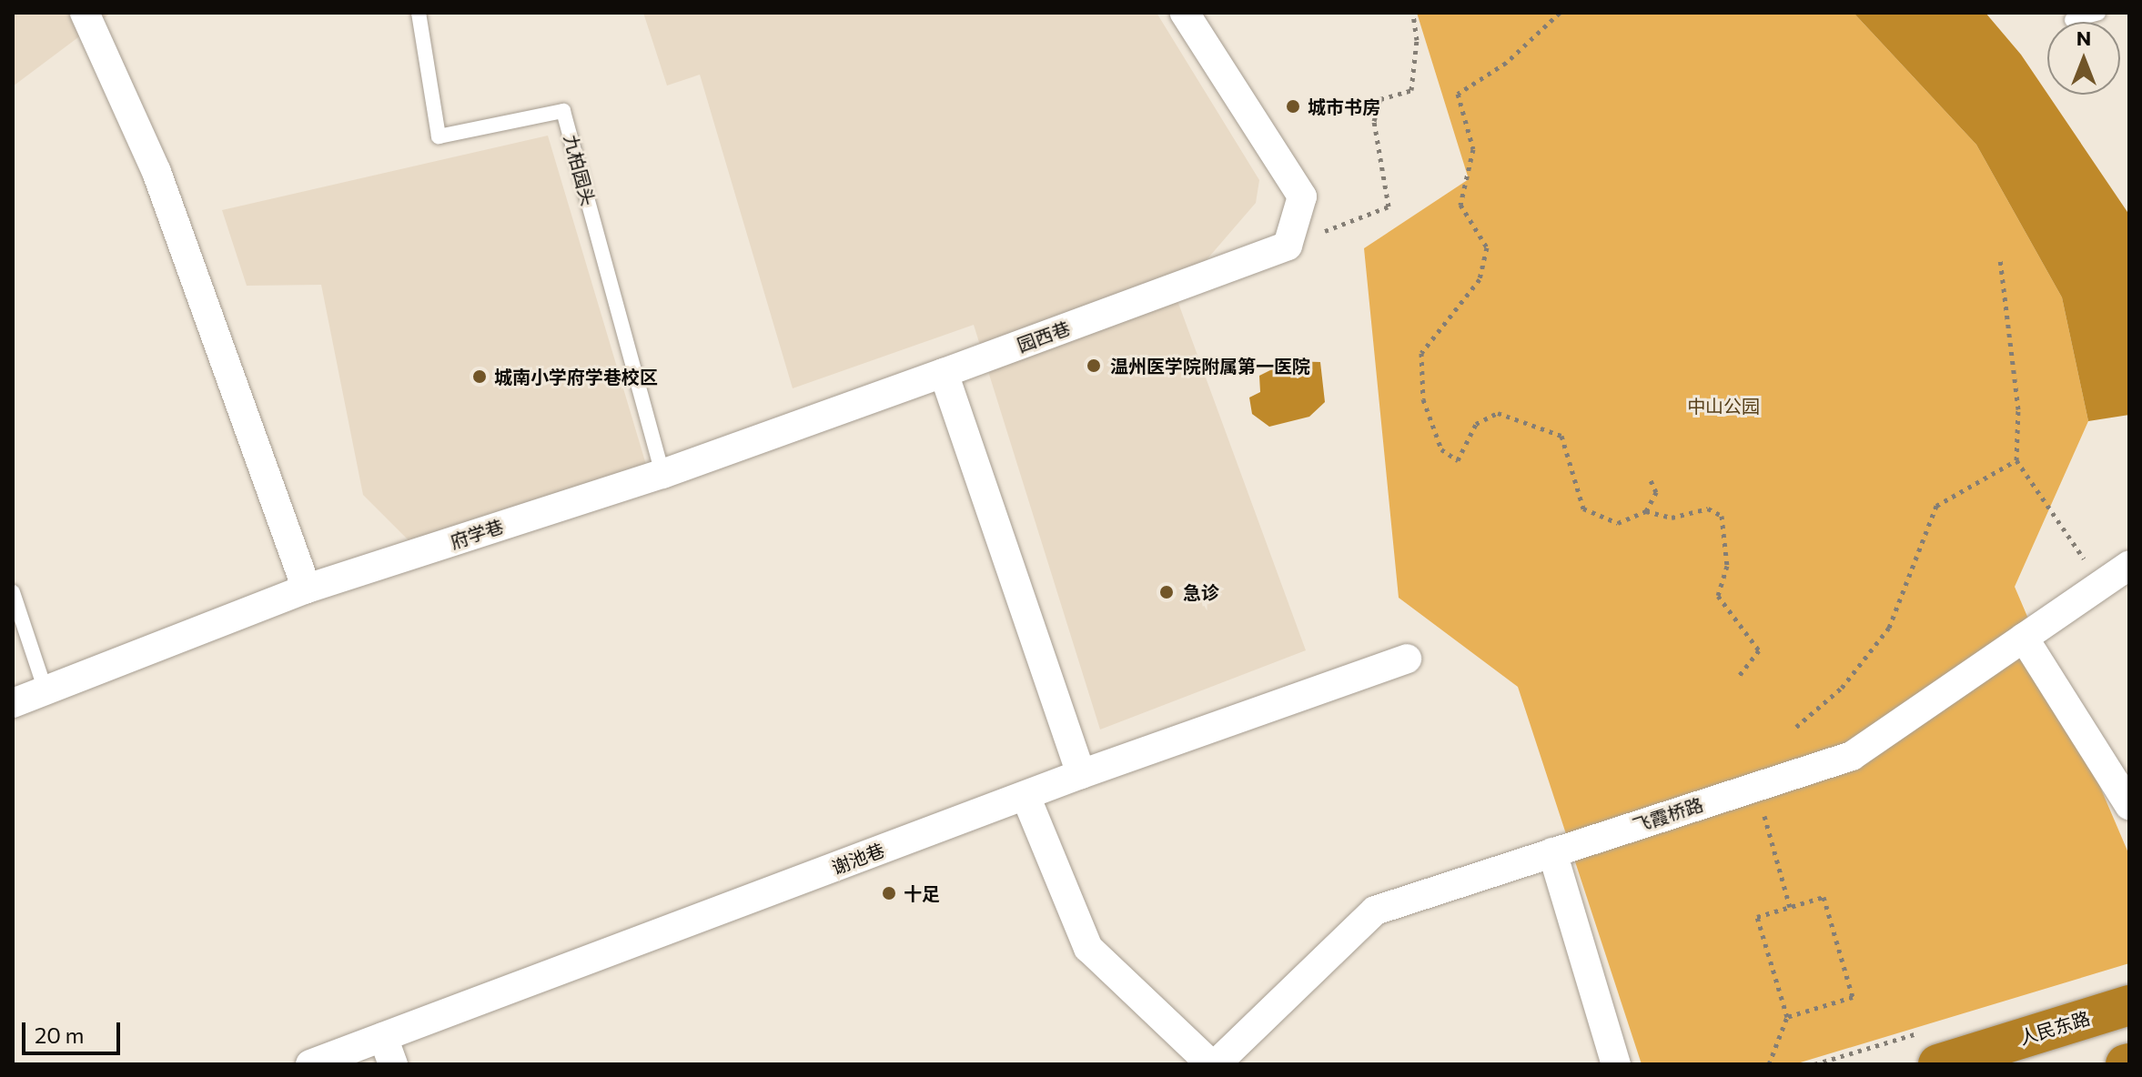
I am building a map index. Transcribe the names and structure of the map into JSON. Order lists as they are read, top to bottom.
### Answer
{
  "streets": {
    "highway": ["人民东路"],
    "street": [
      "园西巷",
      "府学巷",
      "飞霞桥路",
      "谢池巷"
    ],
    "lane": ["九柏园头"]
  },
  "crossings": [
    ["九柏园头", "府学巷"],
    ["园西巷", "府学巷"]
  ],
  "parks": ["中山公园"],
  "places": [
    "城市书房",
    "温州医学院附属第一医院",
    "城南小学府学巷校区",
    "急诊",
    "十足"
  ],
  "scale_bar": "20 m",
  "north": "top"
}
